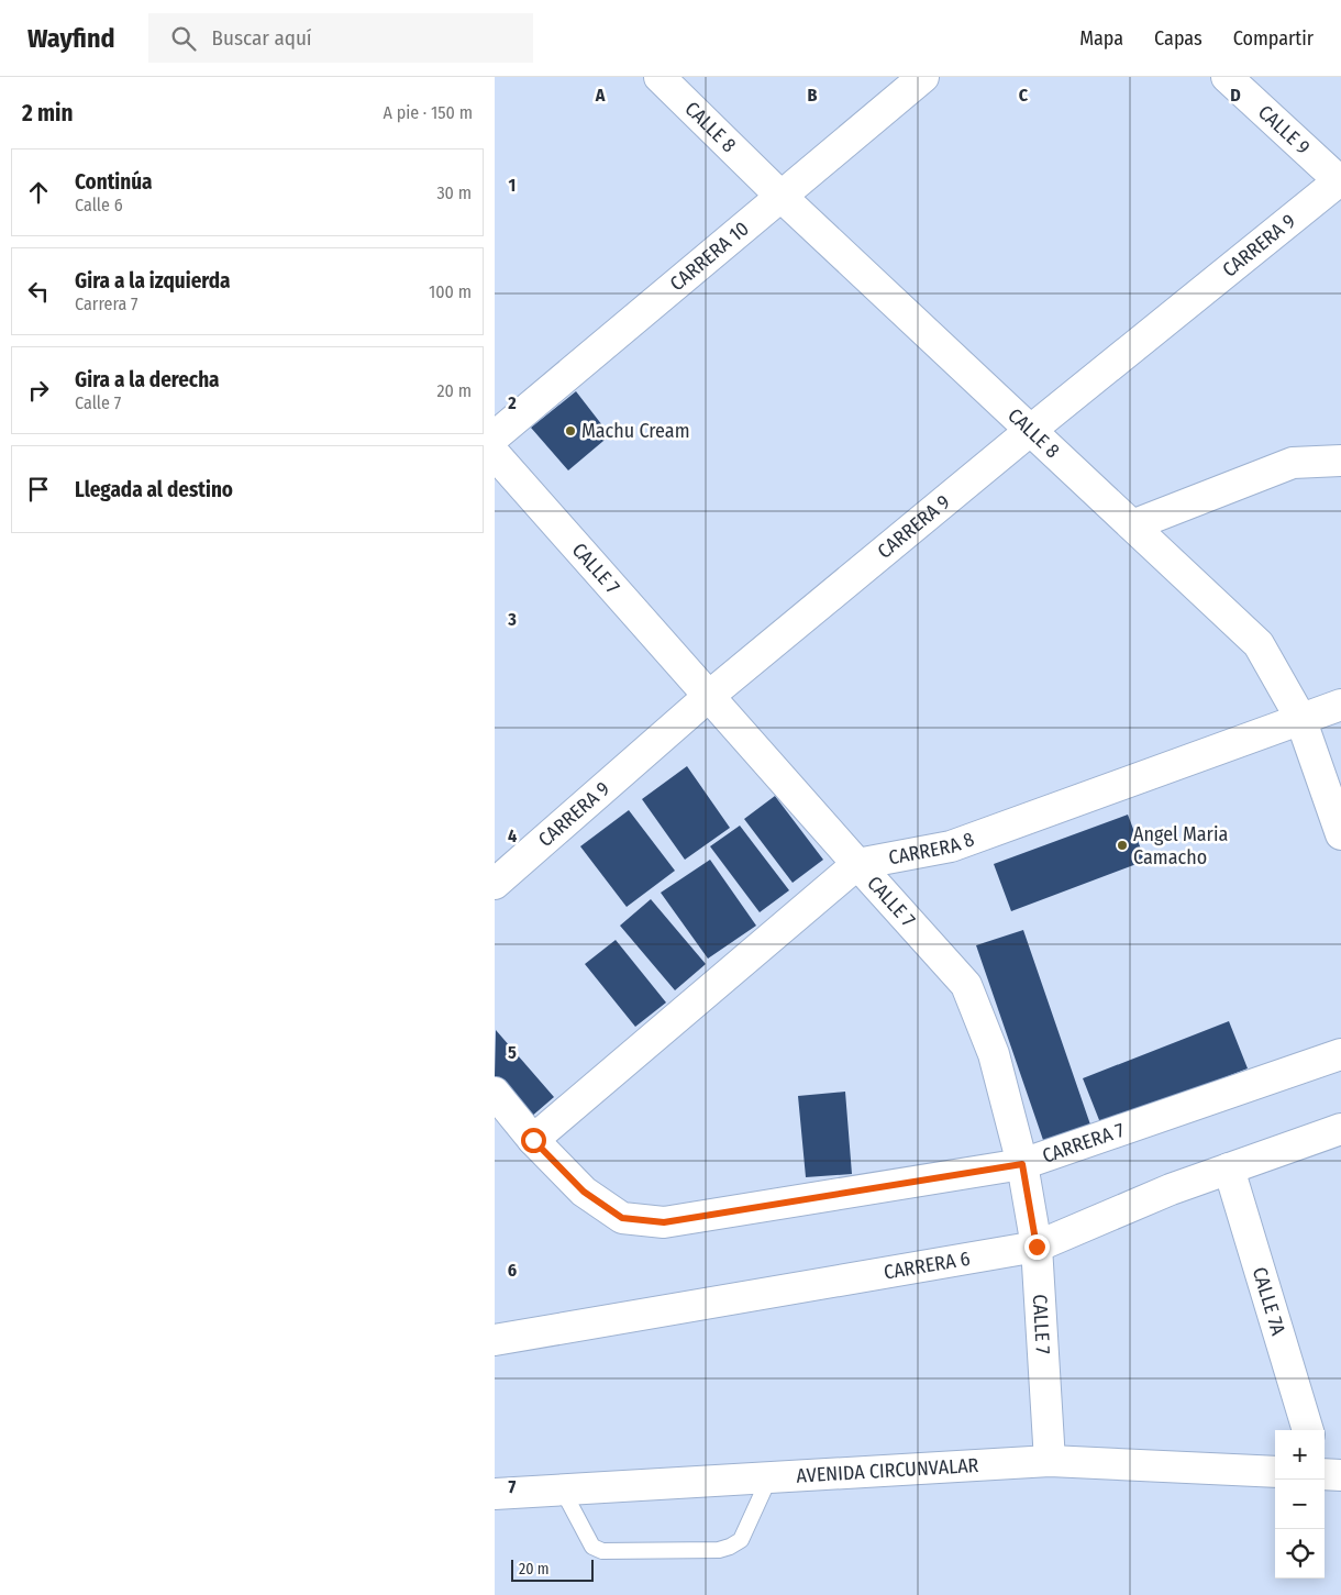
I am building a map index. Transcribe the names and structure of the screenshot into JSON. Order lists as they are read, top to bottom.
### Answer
{
  "streets": {
    "street": [
      "CALLE 8",
      "CALLE 9",
      "CARRERA 9",
      "CARRERA 10",
      "CALLE 7",
      "CARRERA 8",
      "CARRERA 7",
      "CARRERA 6",
      "CALLE 7A",
      "AVENIDA CIRCUNVALAR"
    ]
  },
  "crossings": [
    ["CALLE 8", "CARRERA 9"],
    ["CALLE 8", "CARRERA 10"],
    ["CALLE 8", "CARRERA 8"],
    ["CALLE 9", "CARRERA 9"],
    ["CARRERA 9", "CALLE 7"],
    ["CALLE 7", "CARRERA 8"],
    ["CALLE 7", "CARRERA 7"],
    ["CALLE 7", "CARRERA 6"],
    ["CALLE 7", "AVENIDA CIRCUNVALAR"],
    ["CARRERA 8", "CARRERA 7"],
    ["CARRERA 6", "CALLE 7A"]
  ],
  "places": ["Machu Cream", "Angel Maria Camacho"],
  "scale_bar": "20 m",
  "page": {
    "header": "Wayfind",
    "search": "Buscar aquí",
    "nav": ["Mapa", "Capas", "Compartir"],
    "heading": ["2 min", "A pie · 150 m"],
    "list": [
      ["Continúa", "Calle 6", "30 m"],
      ["Gira a la izquierda", "Carrera 7", "100 m"],
      ["Gira a la derecha", "Calle 7", "20 m"],
      "Llegada al destino"
    ],
    "map_buttons": ["+", "−"],
    "scale": "20 m"
  },
  "grid": {
    "columns": [
      "A",
      "B",
      "C",
      "D"
    ],
    "rows": [
      "1",
      "2",
      "3",
      "4",
      "5",
      "6",
      "7"
    ]
  }
}
